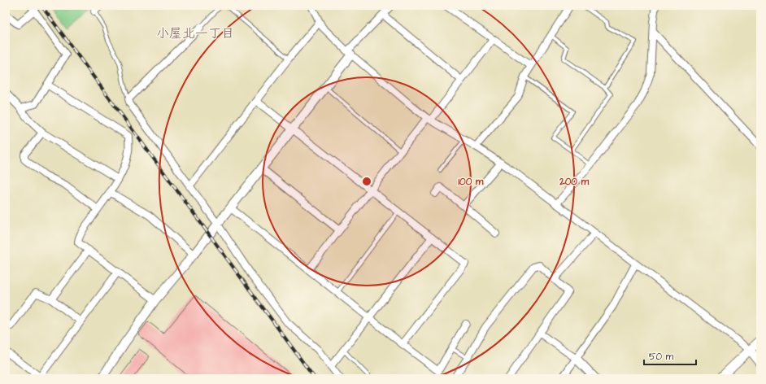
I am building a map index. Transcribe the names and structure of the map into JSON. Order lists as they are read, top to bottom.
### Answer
{
  "districts": ["小屋北一丁目"],
  "scale_bar": "50 m",
  "rings": ["100 m", "200 m"]
}
